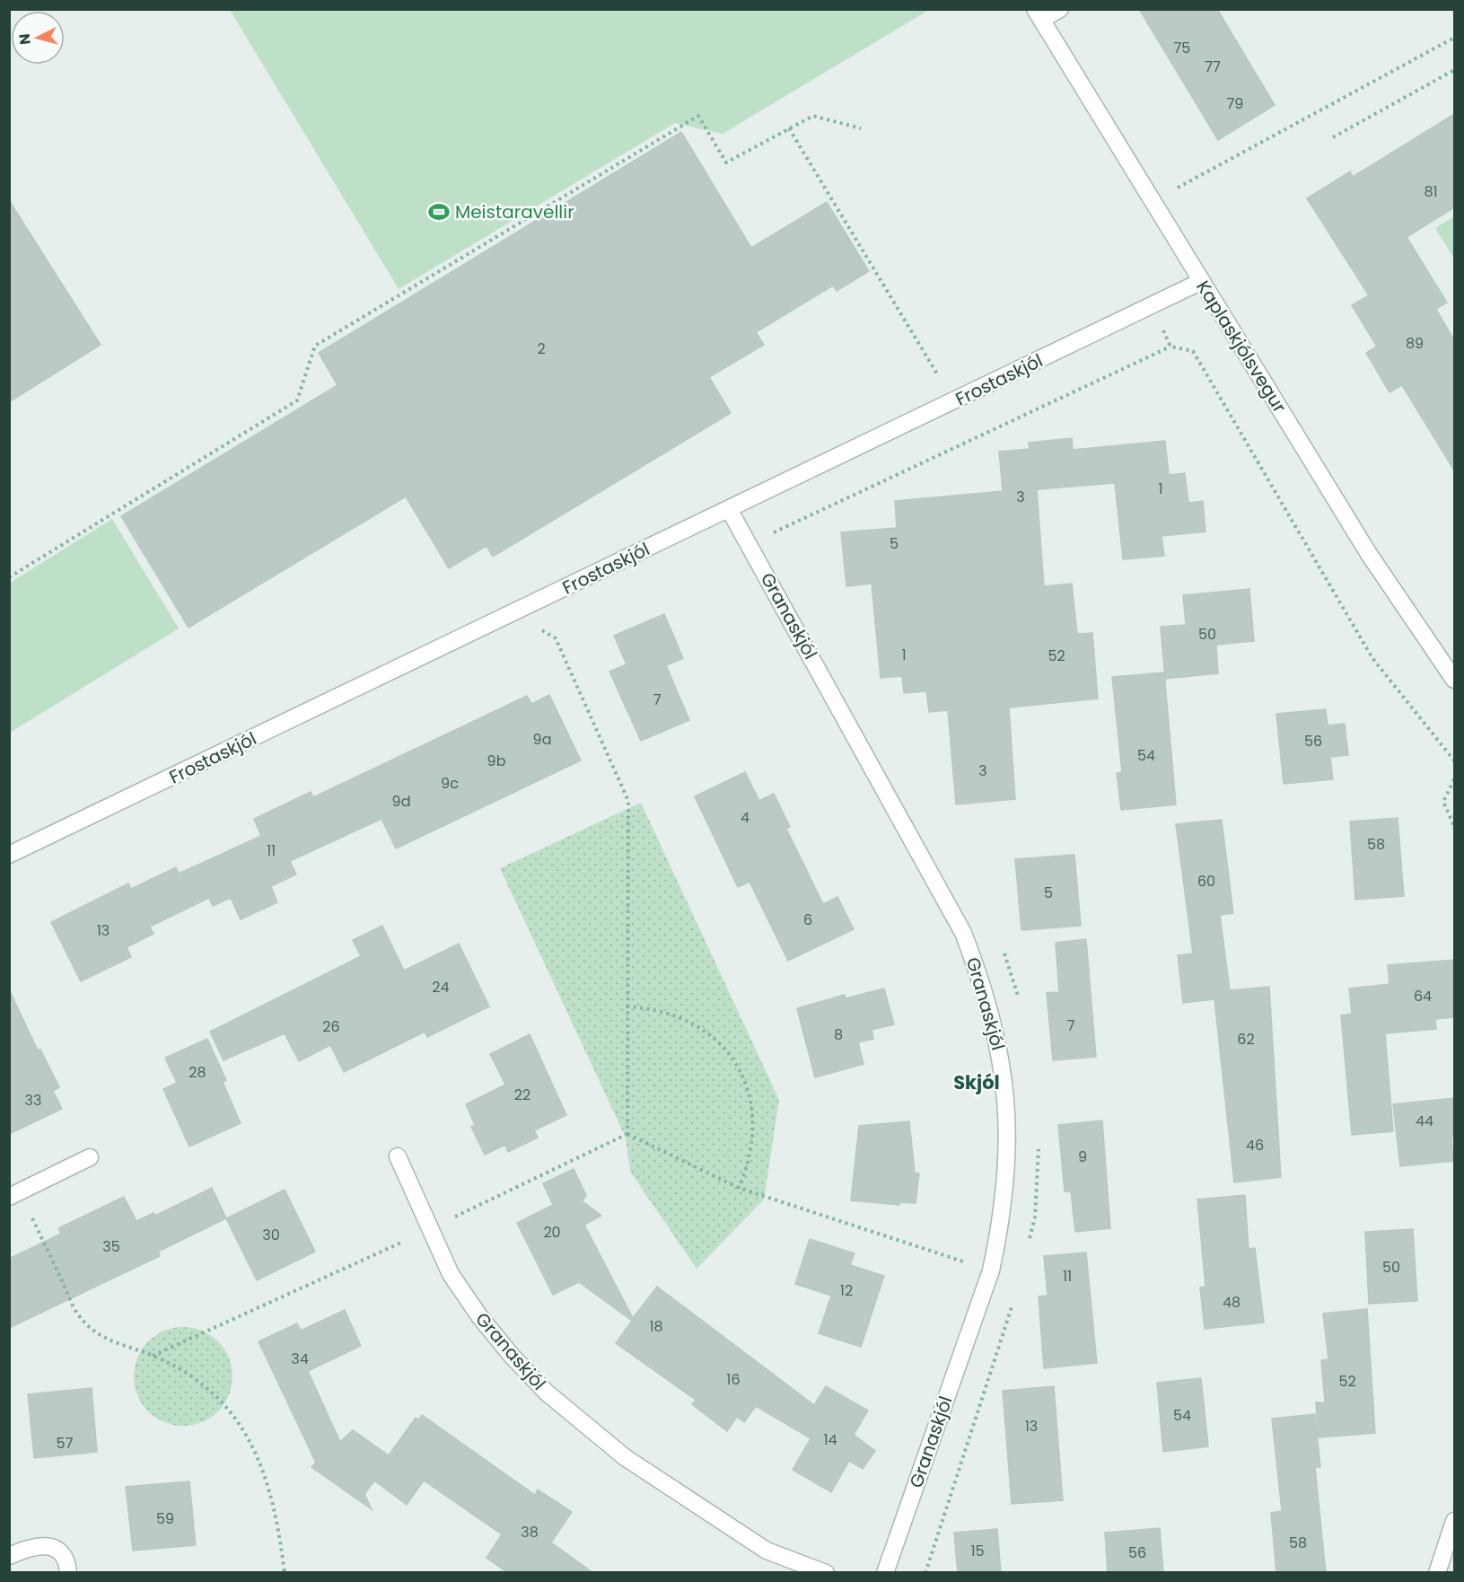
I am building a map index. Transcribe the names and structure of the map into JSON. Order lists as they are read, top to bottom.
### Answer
{
  "streets": {
    "street": ["Kaplaskjólsvegur", "Frostaskjól", "Granaskjól"]
  },
  "crossings": [
    ["Kaplaskjólsvegur", "Frostaskjól"],
    ["Frostaskjól", "Granaskjól"]
  ],
  "districts": ["Skjól"],
  "places": {
    "sports": ["Meistaravellir"]
  },
  "house_numbers": [
    "75",
    "77",
    "79",
    "81",
    "89",
    "2",
    "1",
    "3",
    "5",
    "50",
    "1",
    "52",
    "7",
    "9a",
    "56",
    "54",
    "9b",
    "3",
    "9c",
    "9d",
    "4",
    "58",
    "11",
    "60",
    "5",
    "6",
    "13",
    "24",
    "64",
    "7",
    "26",
    "8",
    "62",
    "28",
    "22",
    "33",
    "44",
    "46",
    "9",
    "20",
    "30",
    "35",
    "50",
    "11",
    "12",
    "48",
    "18",
    "34",
    "16",
    "52",
    "54",
    "13",
    "14",
    "57",
    "59",
    "38",
    "58",
    "15",
    "56"
  ],
  "north": "left"
}
